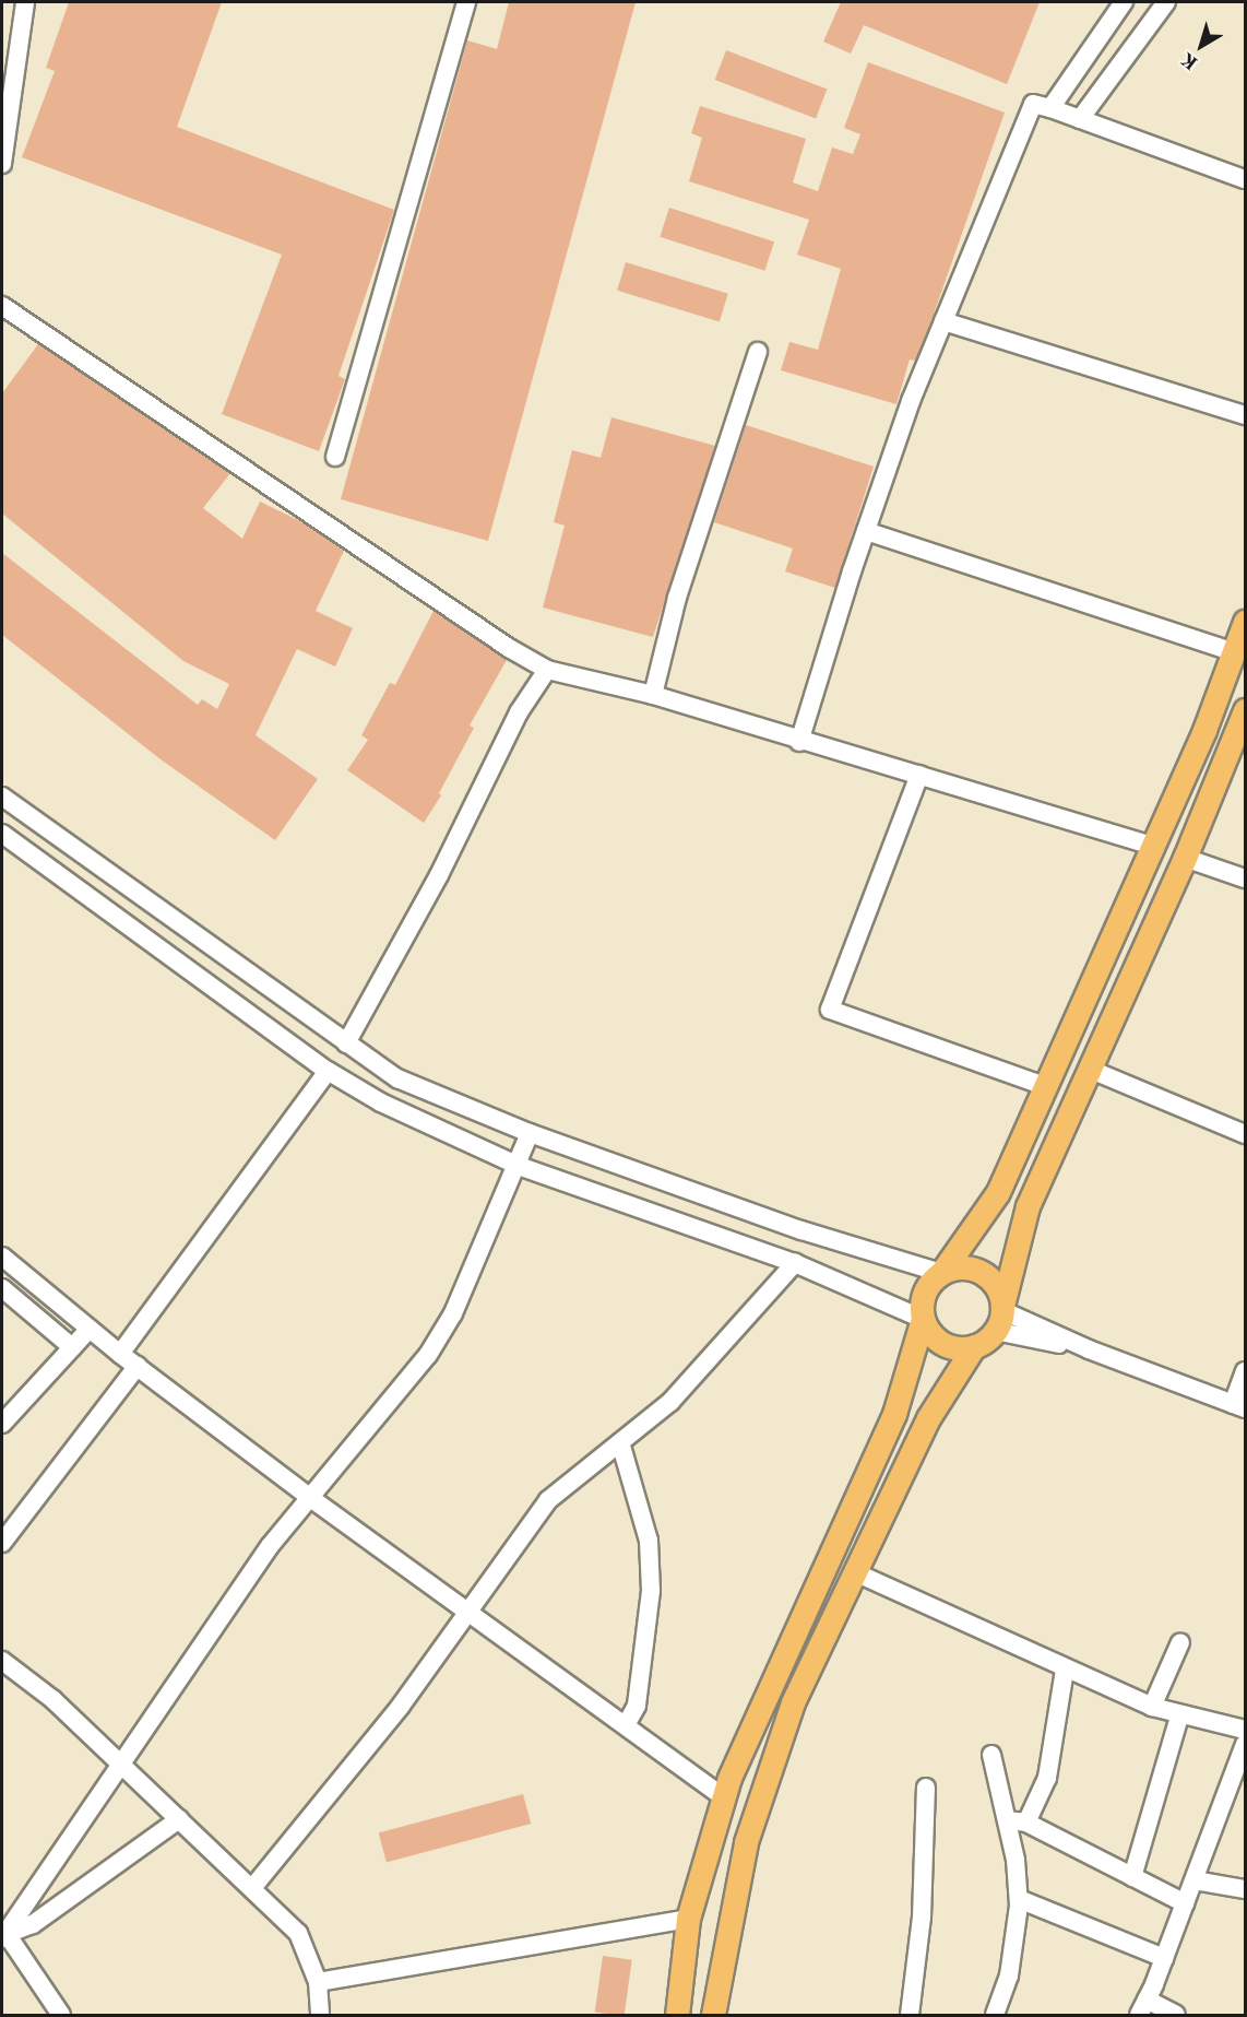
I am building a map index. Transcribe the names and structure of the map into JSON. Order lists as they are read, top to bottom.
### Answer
{
  "north": "bottom left"
}
